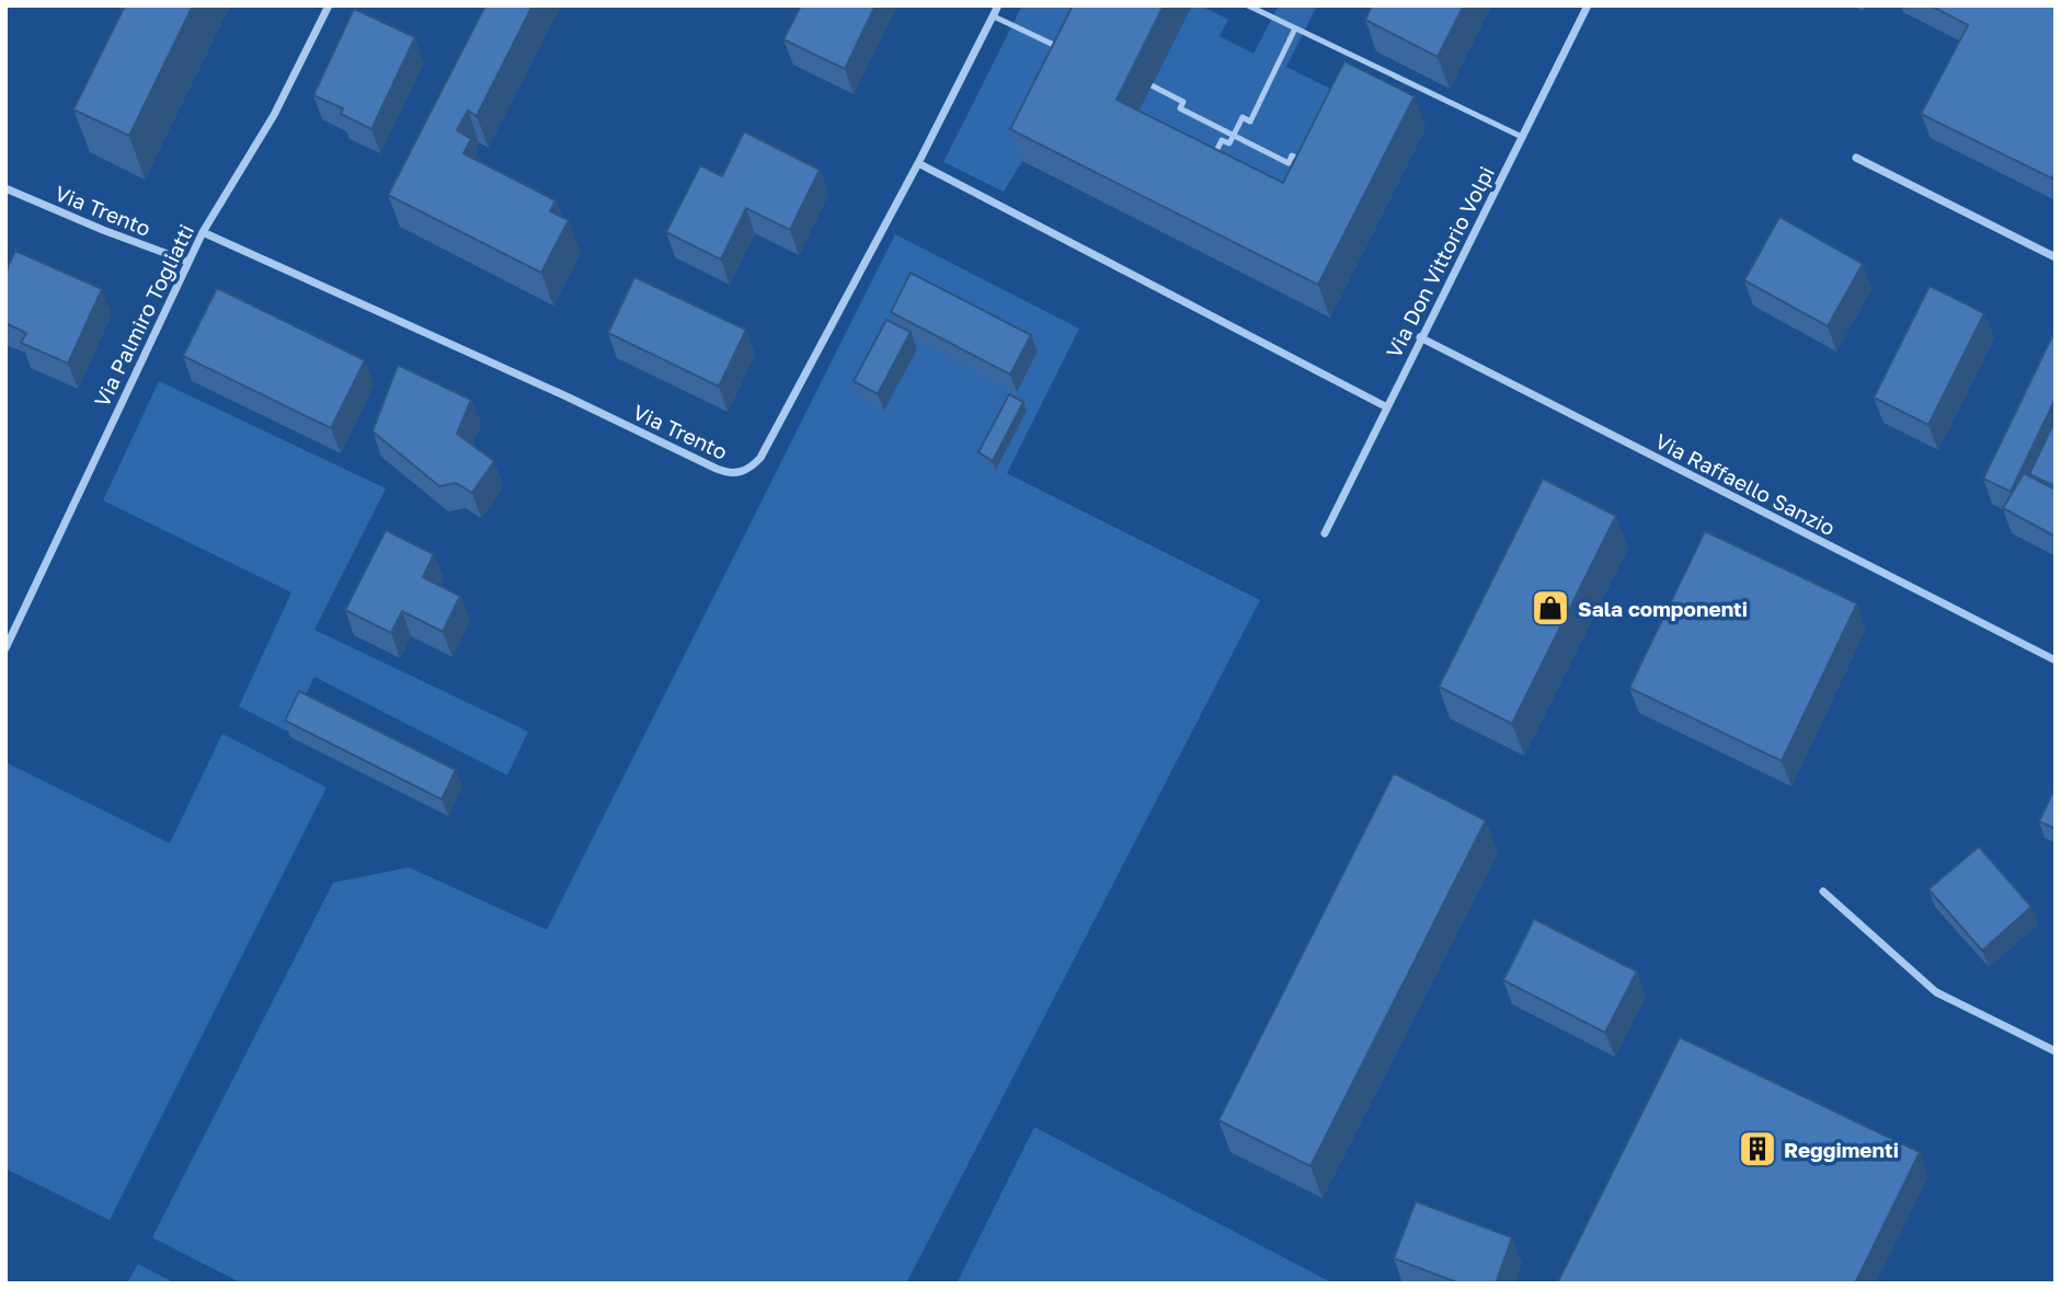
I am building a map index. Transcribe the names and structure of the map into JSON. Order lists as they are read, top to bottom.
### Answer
{
  "streets": {
    "street": [
      "Via Trento",
      "Via Don Vittorio Volpi",
      "Via Palmiro Togliatti",
      "Via Raffaello Sanzio"
    ]
  },
  "crossings": [
    ["Via Trento", "Via Palmiro Togliatti"],
    ["Via Don Vittorio Volpi", "Via Raffaello Sanzio"]
  ],
  "places": {
    "shop": ["Sala componenti"],
    "building": ["Reggimenti"]
  }
}
